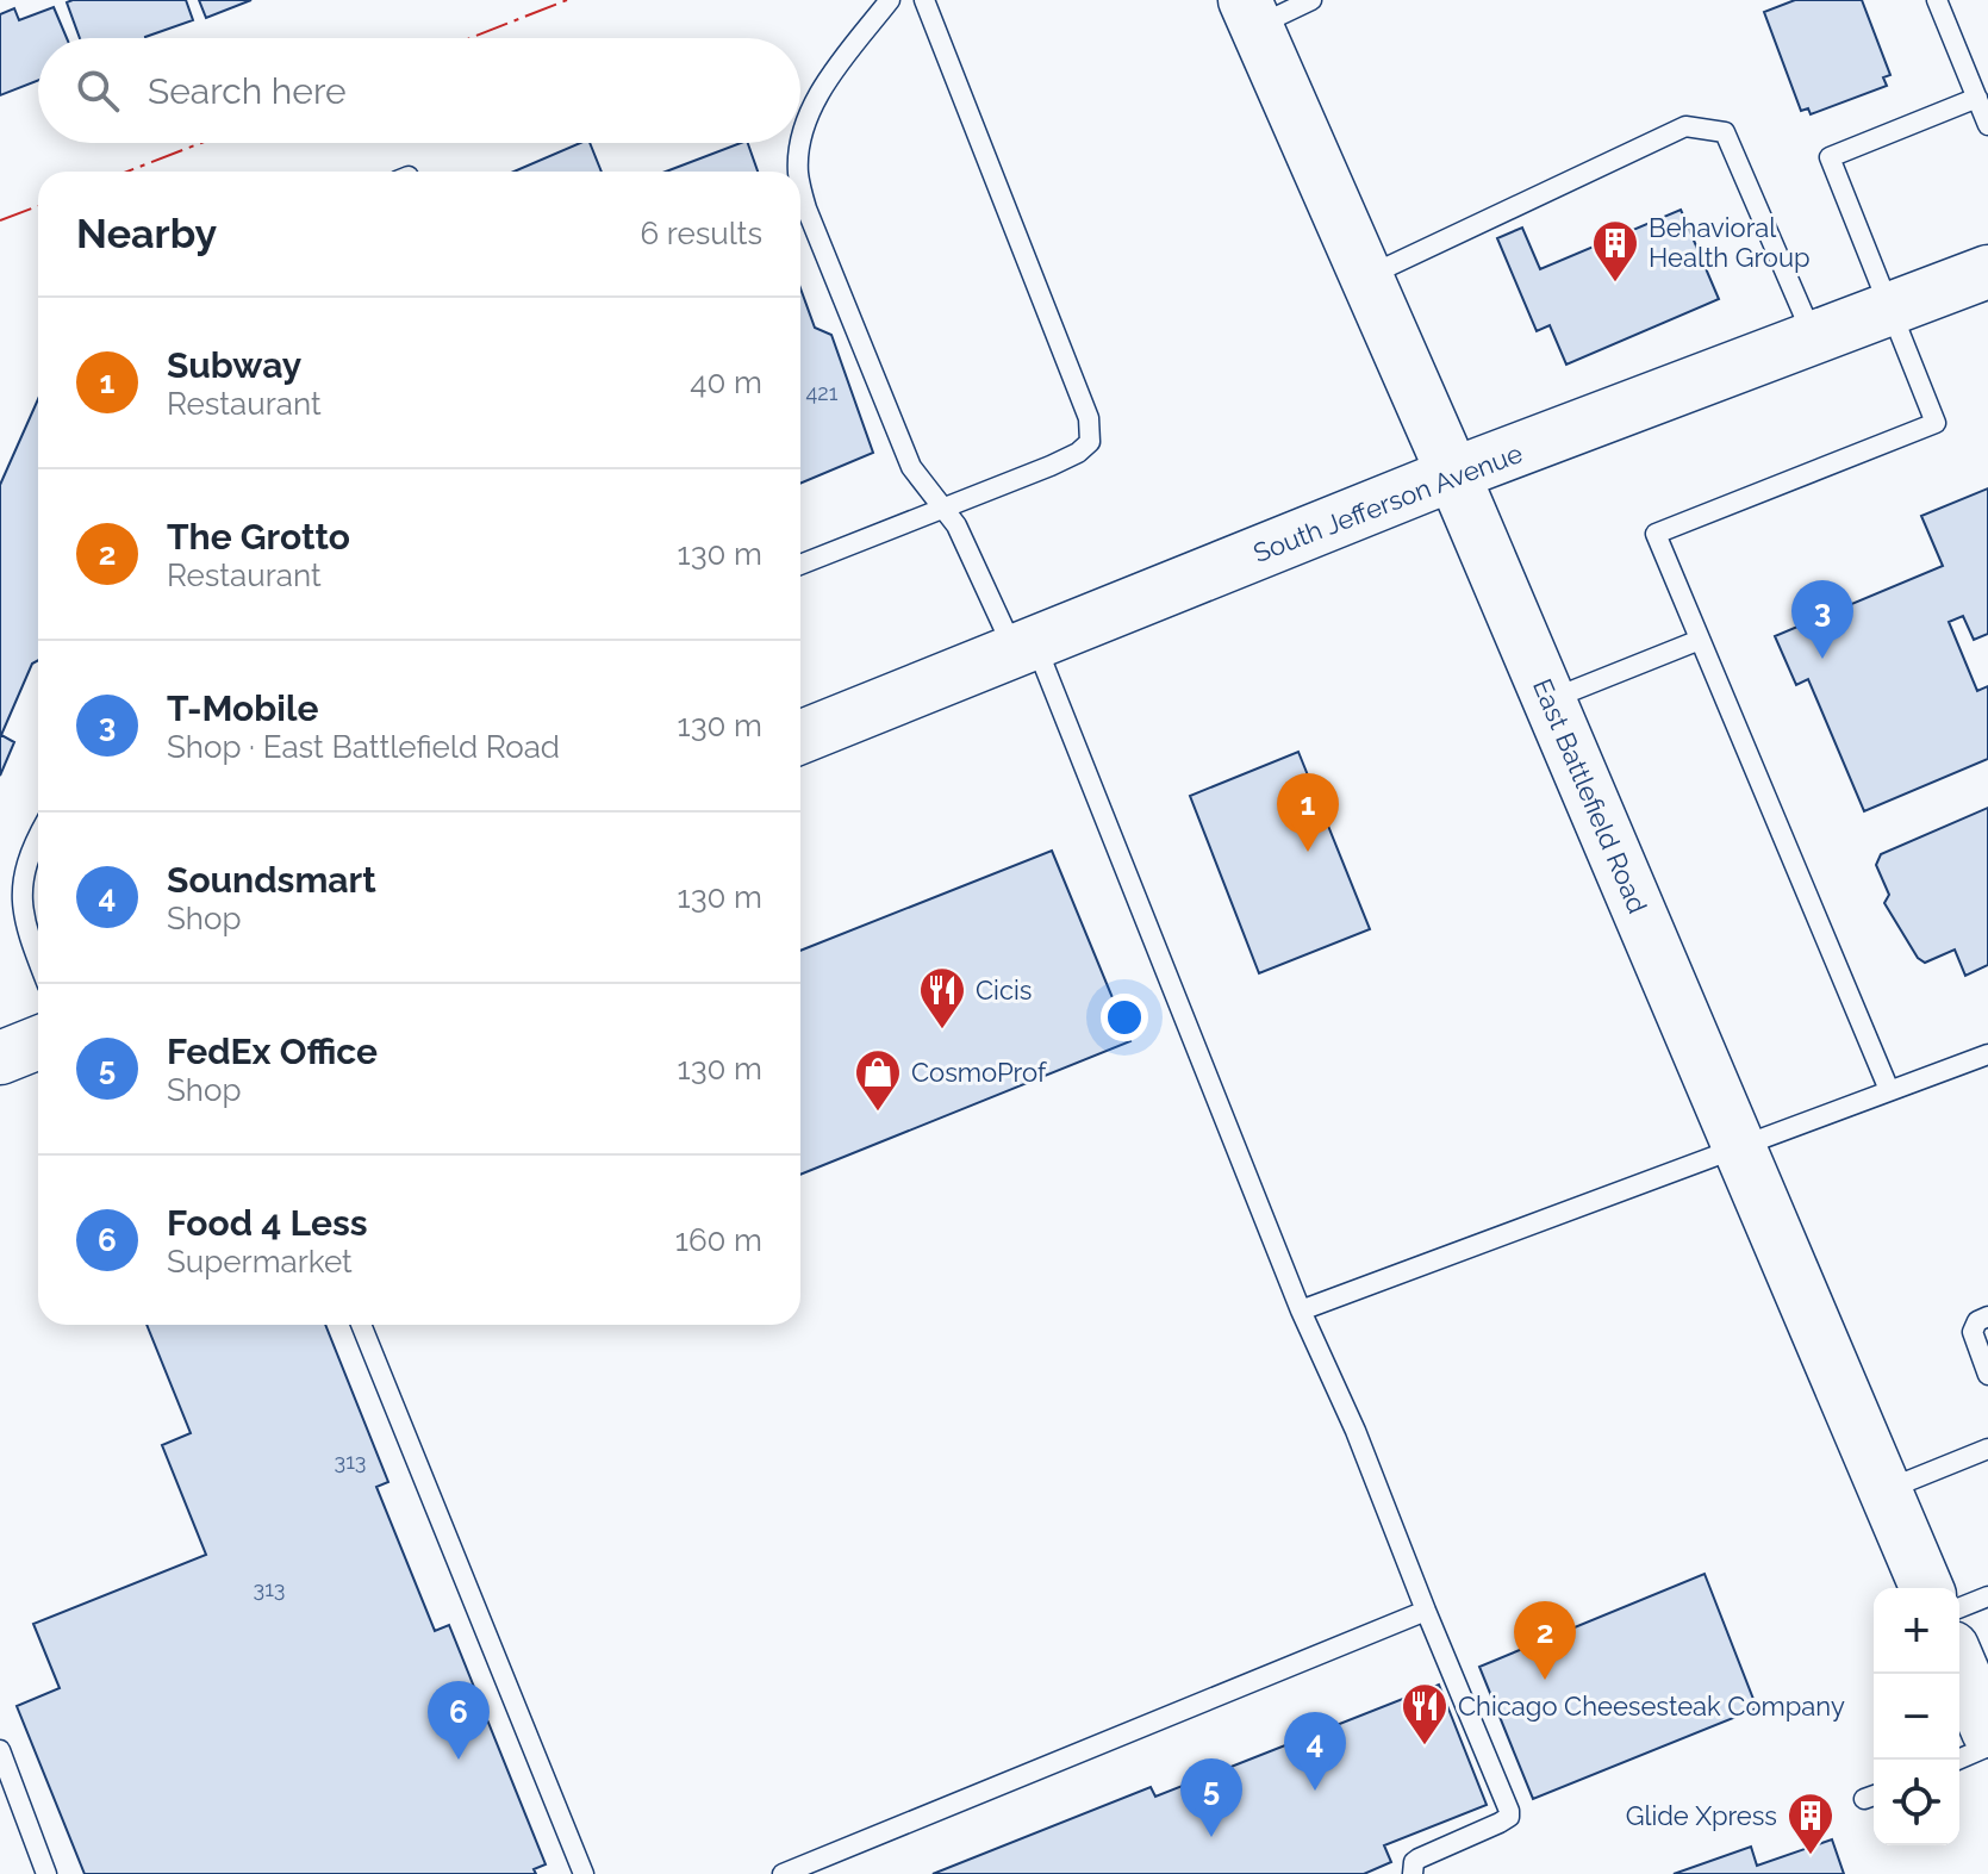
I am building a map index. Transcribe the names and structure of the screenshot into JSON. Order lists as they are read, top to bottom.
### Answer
{
  "streets": {
    "main road": ["South Jefferson Avenue", "East Battlefield Road"]
  },
  "crossings": [
    ["South Jefferson Avenue", "East Battlefield Road"]
  ],
  "places": {
    "building": ["Behavioral Health Group", "Glide Xpress"],
    "restaurant": ["Cicis", "Chicago Cheesesteak Company"],
    "shop": ["CosmoProf"]
  },
  "house_numbers": ["421", "313", "313"],
  "page": {
    "search": "Search here",
    "heading": ["Nearby", "6 results"],
    "list": [
      {
        "mark": "1",
        "name": "Subway",
        "note": "Restaurant",
        "value": "40 m"
      },
      {
        "mark": "2",
        "name": "The Grotto",
        "note": "Restaurant",
        "value": "130 m"
      },
      {
        "mark": "3",
        "name": "T-Mobile",
        "note": "Shop · East Battlefield Road",
        "value": "130 m"
      },
      {
        "mark": "4",
        "name": "Soundsmart",
        "note": "Shop",
        "value": "130 m"
      },
      {
        "mark": "5",
        "name": "FedEx Office",
        "note": "Shop",
        "value": "130 m"
      },
      {
        "mark": "6",
        "name": "Food 4 Less",
        "note": "Supermarket",
        "value": "160 m"
      }
    ],
    "pins": [
      "3",
      "1",
      "2",
      "6",
      "4",
      "5"
    ],
    "map_buttons": ["+", "−"]
  }
}
